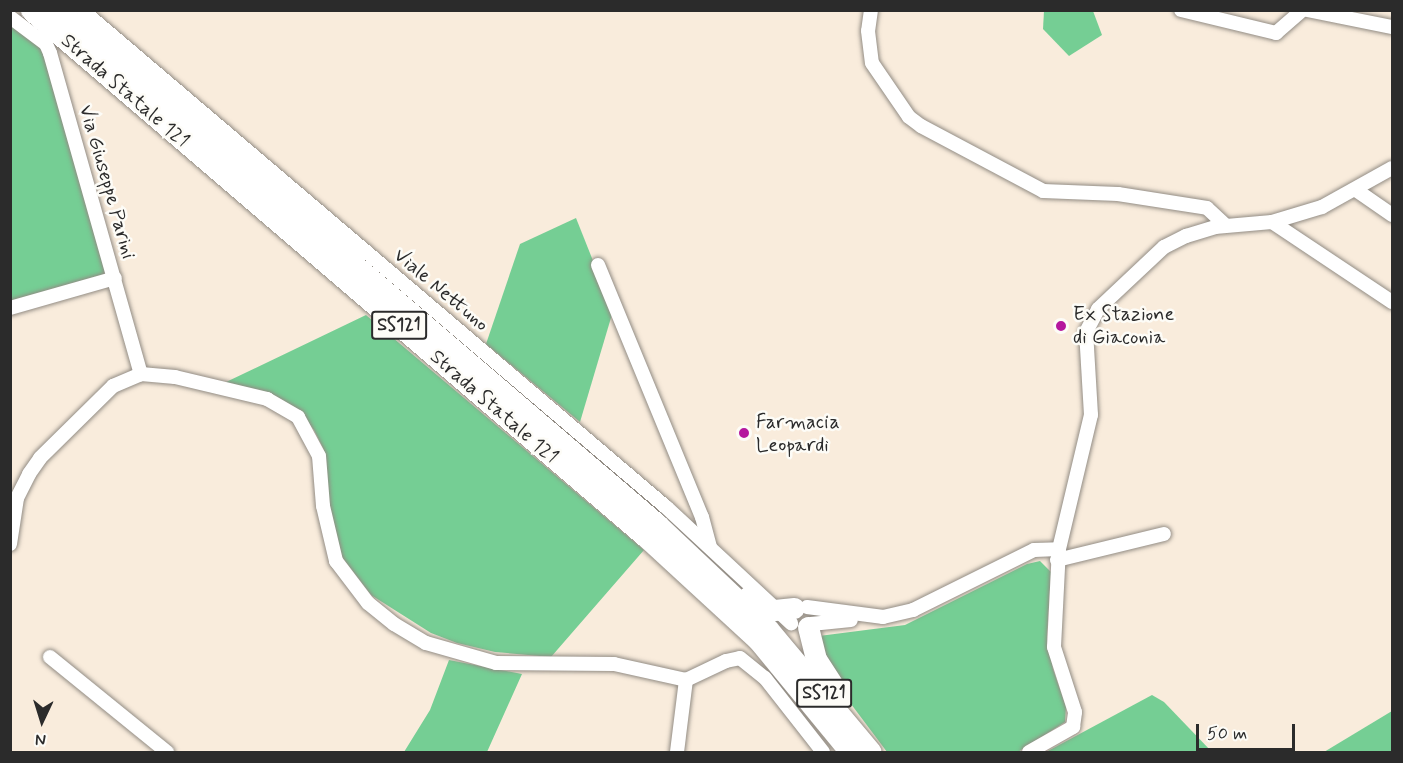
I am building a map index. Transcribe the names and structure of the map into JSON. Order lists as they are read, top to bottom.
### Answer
{
  "streets": {
    "main road": ["Strada Statale 121", "SS121"],
    "street": ["Via Giuseppe Parini", "Viale Nettuno"]
  },
  "crossings": [
    ["Strada Statale 121", "Viale Nettuno"],
    ["Strada Statale 121", "SS121"],
    ["Viale Nettuno", "SS121"]
  ],
  "places": ["Ex Stazione di Giaconia", "Farmacia Leopardi"],
  "scale_bar": "50 m",
  "north": "bottom"
}
